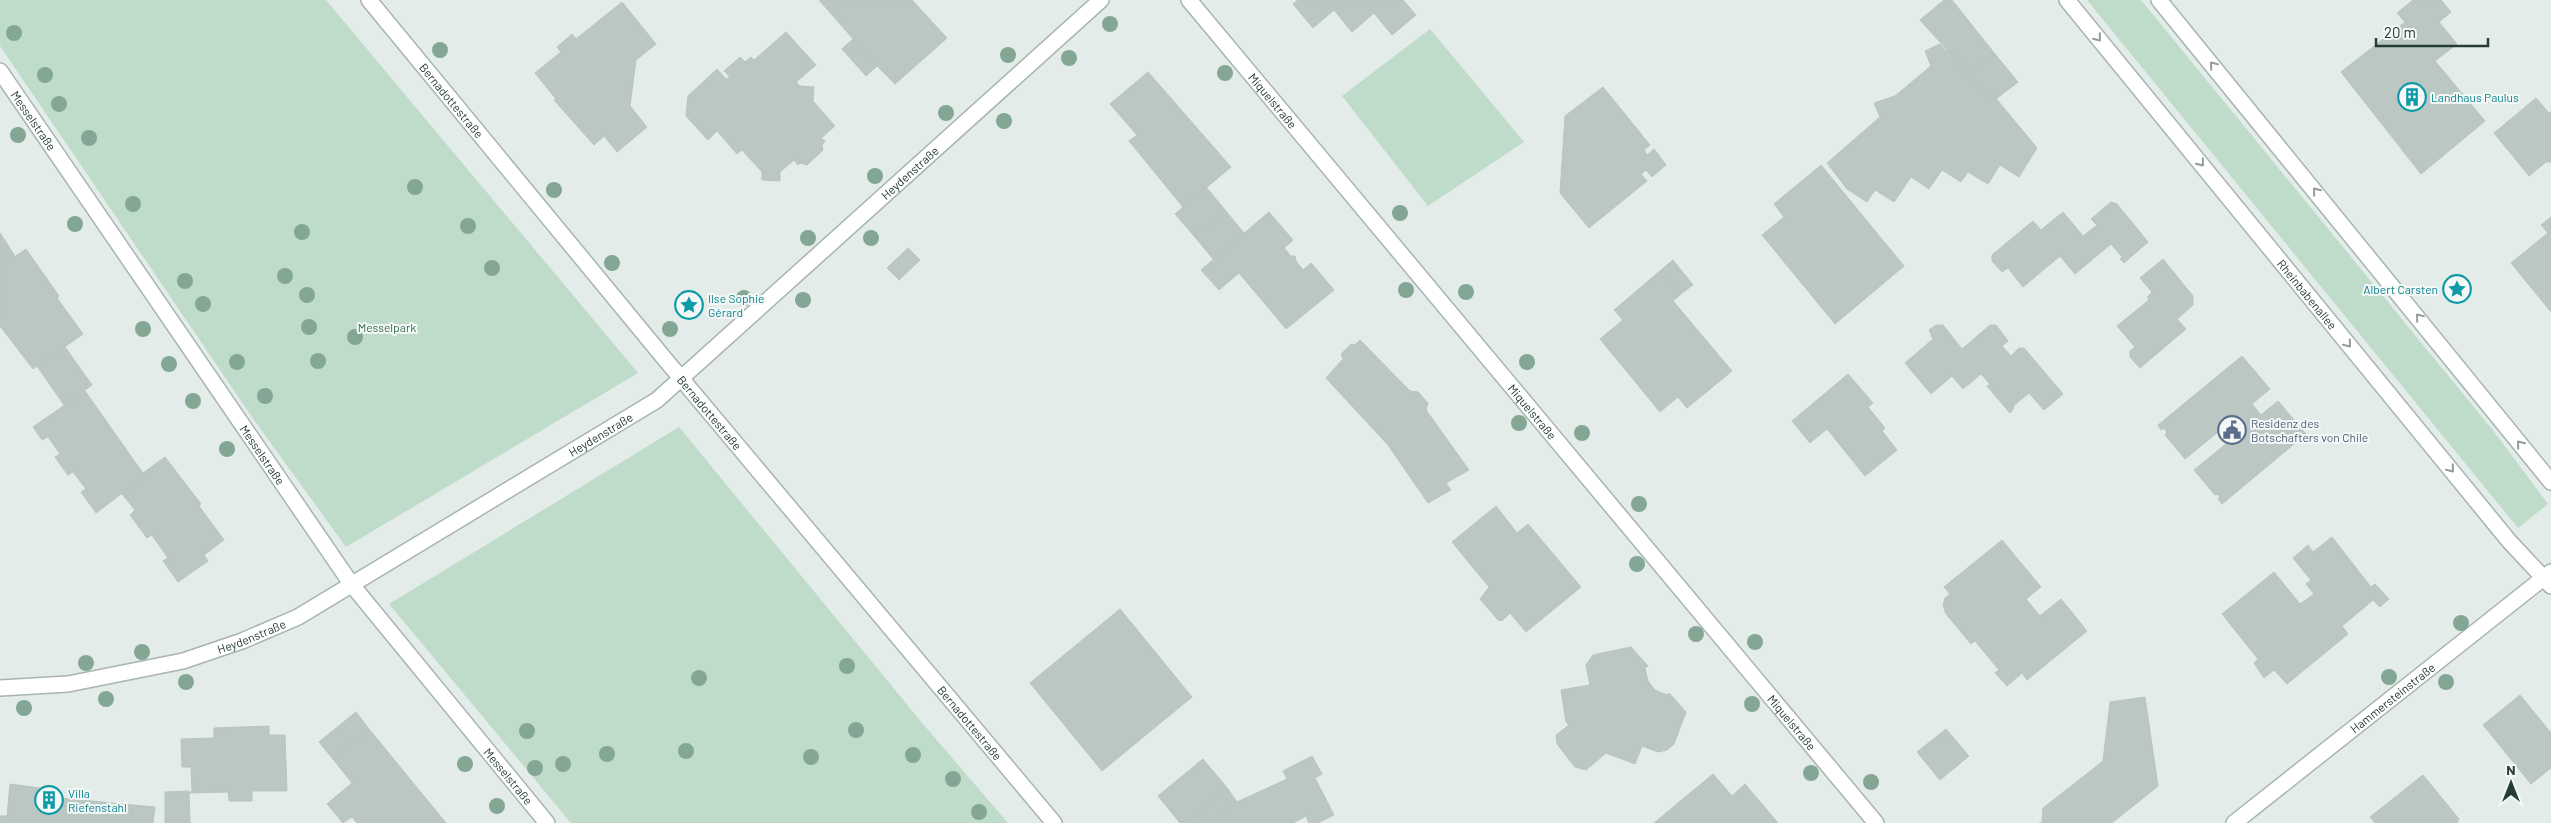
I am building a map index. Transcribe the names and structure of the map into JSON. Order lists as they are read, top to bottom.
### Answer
{
  "streets": {
    "street": [
      "Bernadottestraße",
      "Miquelstraße",
      "Messelstraße",
      "Heydenstraße",
      "Rheinbabenallee",
      "Hammersteinstraße"
    ]
  },
  "crossings": [
    ["Bernadottestraße", "Heydenstraße"],
    ["Messelstraße", "Heydenstraße"],
    ["Rheinbabenallee", "Hammersteinstraße"]
  ],
  "parks": ["Messelpark"],
  "places": {
    "building": ["Landhaus Paulus", "Villa Riefenstahl"],
    "place": ["Albert Carsten", "Ilse Sophie Gérard"],
    "public building": ["Residenz des Botschafters von Chile"]
  },
  "scale_bar": "20 m",
  "north": "top"
}
